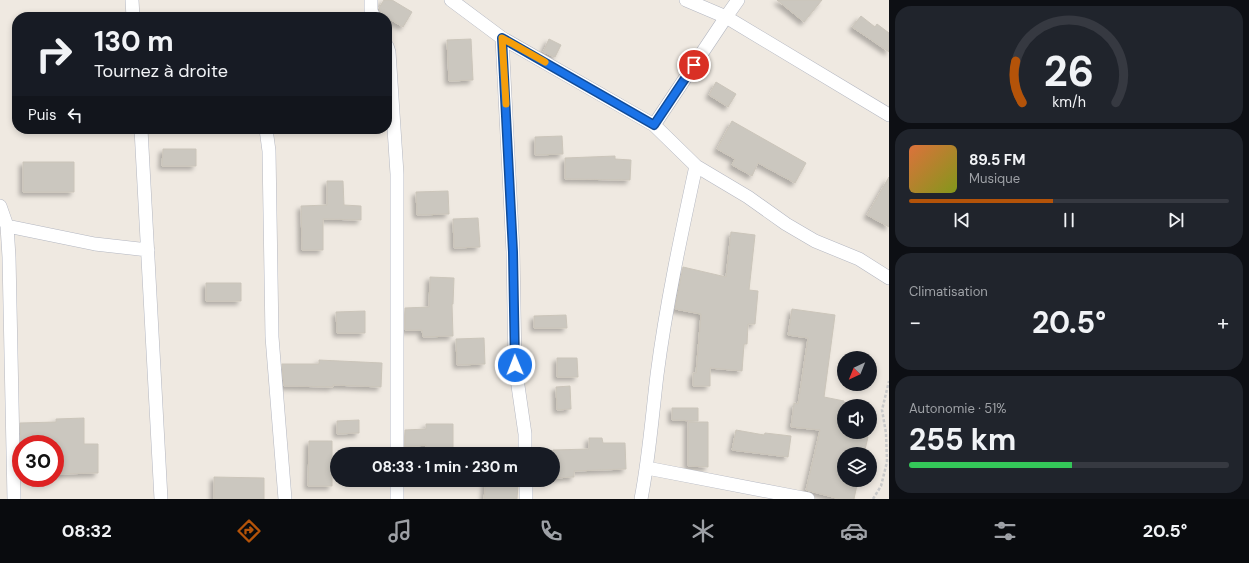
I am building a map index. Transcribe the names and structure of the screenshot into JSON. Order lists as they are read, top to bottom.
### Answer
{
  "north": "bottom left",
  "page": {
    "turn": ["130 m", "Tournez à droite"],
    "then": "Puis",
    "song": ["89.5 FM", "Musique"],
    "tile": [
      "Climatisation",
      ["Autonomie · 51%", "255 km"]
    ],
    "heat": ["−", "20.5°", "+"],
    "limit": "30",
    "trip": "08:33 · 1 min · 230 m",
    "tabs": ["08:32", "20.5°"],
    "gauge": ["26", "km/h"]
  }
}
